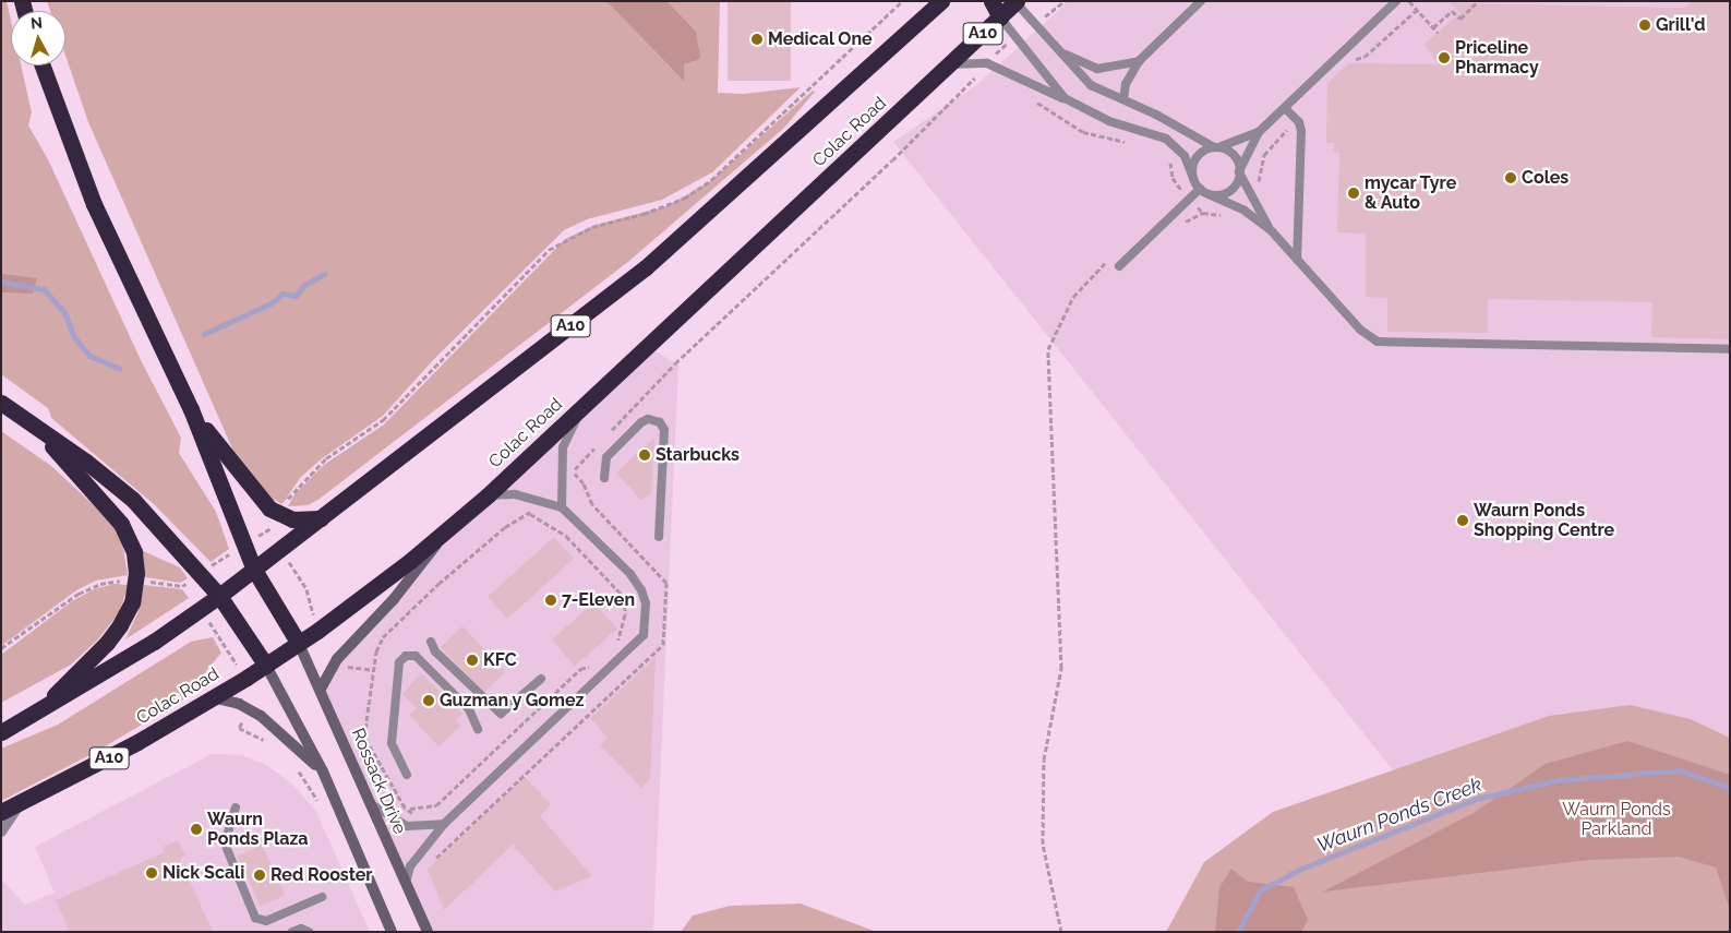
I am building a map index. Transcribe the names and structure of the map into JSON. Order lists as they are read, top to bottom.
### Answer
{
  "streets": {
    "highway": ["A10", "Colac Road"],
    "main road": ["Rossack Drive"]
  },
  "crossings": [
    ["Colac Road", "Rossack Drive"]
  ],
  "water": ["Waurn Ponds Creek"],
  "parks": ["Waurn Ponds Parkland"],
  "places": [
    "Grill'd",
    "Medical One",
    "Priceline Pharmacy",
    "Coles",
    "mycar Tyre & Auto",
    "Starbucks",
    "Waurn Ponds Shopping Centre",
    "7-Eleven",
    "KFC",
    "Guzman y Gomez",
    "Waurn Ponds Plaza",
    "Nick Scali",
    "Red Rooster"
  ],
  "north": "top"
}
